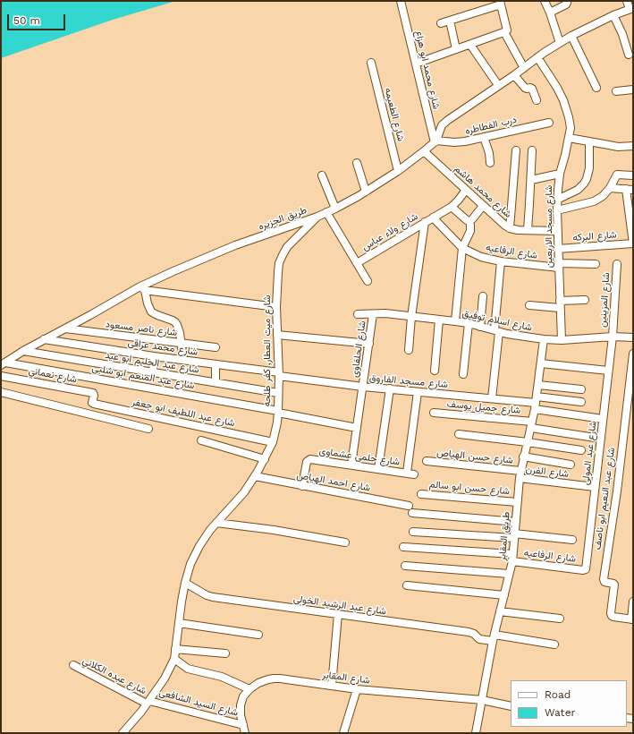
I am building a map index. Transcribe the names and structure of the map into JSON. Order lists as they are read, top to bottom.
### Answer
{
  "streets": {
    "street": [
      "شارع محمد ابو هزاع",
      "شارع الطعيمه",
      "درب الفطاطره",
      "شارع محمد هاشم",
      "طريق الجزيره",
      "شارع مسجد الاربعين",
      "شارع ولاء عباس",
      "شارع البركه",
      "شارع الرفاعيه",
      "شارع المزينين",
      "شارع اسلام توفيق",
      "شارع ناصر مسعود",
      "شارع محمد عراقى",
      "شارع الحلفاوى",
      "شارع ميت العطار, كفر طلحه",
      "شارع عبد الحليم ابو عيد",
      "شارع نعماني",
      "شارع عبد المنعم ابو شلبى",
      "شارع مسجد الفاروق",
      "شارع جميل يوسف",
      "شارع عبد اللطيف ابو جعفر",
      "شارع عبد المولى",
      "شارع حلمى عشماوى",
      "شارع حسن الهياص",
      "شارع الفرن",
      "شارع احمد الهياص",
      "شارع حسن ابو سالم",
      "شارع عبد النعيم ابو ناصف",
      "طريق المقابر",
      "شارع عبد الرشيد الخولى",
      "شارع عبده الكلاني",
      "شارع المقابر",
      "شارع السيد الشافعى"
    ]
  },
  "crossings": [
    ["شارع محمد ابو هزاع", "درب الفطاطره"],
    ["شارع محمد ابو هزاع", "طريق الجزيره"],
    ["شارع الطعيمه", "طريق الجزيره"],
    ["درب الفطاطره", "طريق الجزيره"],
    ["شارع محمد هاشم", "طريق الجزيره"],
    ["شارع محمد هاشم", "شارع مسجد الاربعين"],
    ["شارع محمد هاشم", "شارع ولاء عباس"],
    ["طريق الجزيره", "شارع مسجد الاربعين"],
    ["طريق الجزيره", "شارع ناصر مسعود"],
    ["طريق الجزيره", "شارع محمد عراقى"],
    ["طريق الجزيره", "شارع ميت العطار, كفر طلحه"],
    ["طريق الجزيره", "شارع عبد الحليم ابو عيد"],
    ["طريق الجزيره", "شارع عبد المنعم ابو شلبى"],
    ["شارع مسجد الاربعين", "شارع البركه"],
    ["شارع مسجد الاربعين", "شارع الرفاعيه"],
    ["شارع مسجد الاربعين", "شارع اسلام توفيق"],
    ["شارع الرفاعيه", "شارع عبد المولى"],
    ["شارع الرفاعيه", "طريق المقابر"],
    ["شارع المزينين", "شارع اسلام توفيق"],
    ["شارع المزينين", "شارع عبد المولى"],
    ["شارع اسلام توفيق", "شارع الحلفاوى"],
    ["شارع اسلام توفيق", "شارع عبد المولى"],
    ["شارع اسلام توفيق", "طريق المقابر"],
    ["شارع محمد عراقى", "شارع ميت العطار, كفر طلحه"],
    ["شارع محمد عراقى", "شارع مسجد الفاروق"],
    ["شارع الحلفاوى", "شارع عبد المنعم ابو شلبى"],
    ["شارع الحلفاوى", "شارع مسجد الفاروق"],
    ["شارع الحلفاوى", "شارع حلمى عشماوى"],
    ["شارع ميت العطار, كفر طلحه", "شارع عبد الحليم ابو عيد"],
    ["شارع ميت العطار, كفر طلحه", "شارع عبد المنعم ابو شلبى"],
    ["شارع ميت العطار, كفر طلحه", "شارع مسجد الفاروق"],
    ["شارع ميت العطار, كفر طلحه", "شارع عبد اللطيف ابو جعفر"],
    ["شارع ميت العطار, كفر طلحه", "شارع احمد الهياص"],
    ["شارع ميت العطار, كفر طلحه", "شارع عبد الرشيد الخولى"],
    ["شارع ميت العطار, كفر طلحه", "شارع عبده الكلاني"],
    ["شارع ميت العطار, كفر طلحه", "شارع السيد الشافعى"],
    ["شارع نعماني", "شارع عبد اللطيف ابو جعفر"],
    ["شارع مسجد الفاروق", "شارع حلمى عشماوى"],
    ["شارع مسجد الفاروق", "طريق المقابر"],
    ["شارع جميل يوسف", "شارع عبد المولى"],
    ["شارع جميل يوسف", "طريق المقابر"],
    ["شارع عبد المولى", "شارع الفرن"],
    ["شارع حلمى عشماوى", "شارع احمد الهياص"],
    ["شارع حسن الهياص", "شارع الفرن"],
    ["شارع حسن الهياص", "طريق المقابر"],
    ["شارع الفرن", "طريق المقابر"],
    ["شارع احمد الهياص", "طريق المقابر"],
    ["شارع حسن ابو سالم", "طريق المقابر"],
    ["طريق المقابر", "شارع عبد الرشيد الخولى"],
    ["طريق المقابر", "شارع المقابر"],
    ["شارع عبده الكلاني", "شارع السيد الشافعى"]
  ],
  "legend": ["Road", "Water"],
  "scale_bar": "50 m"
}
